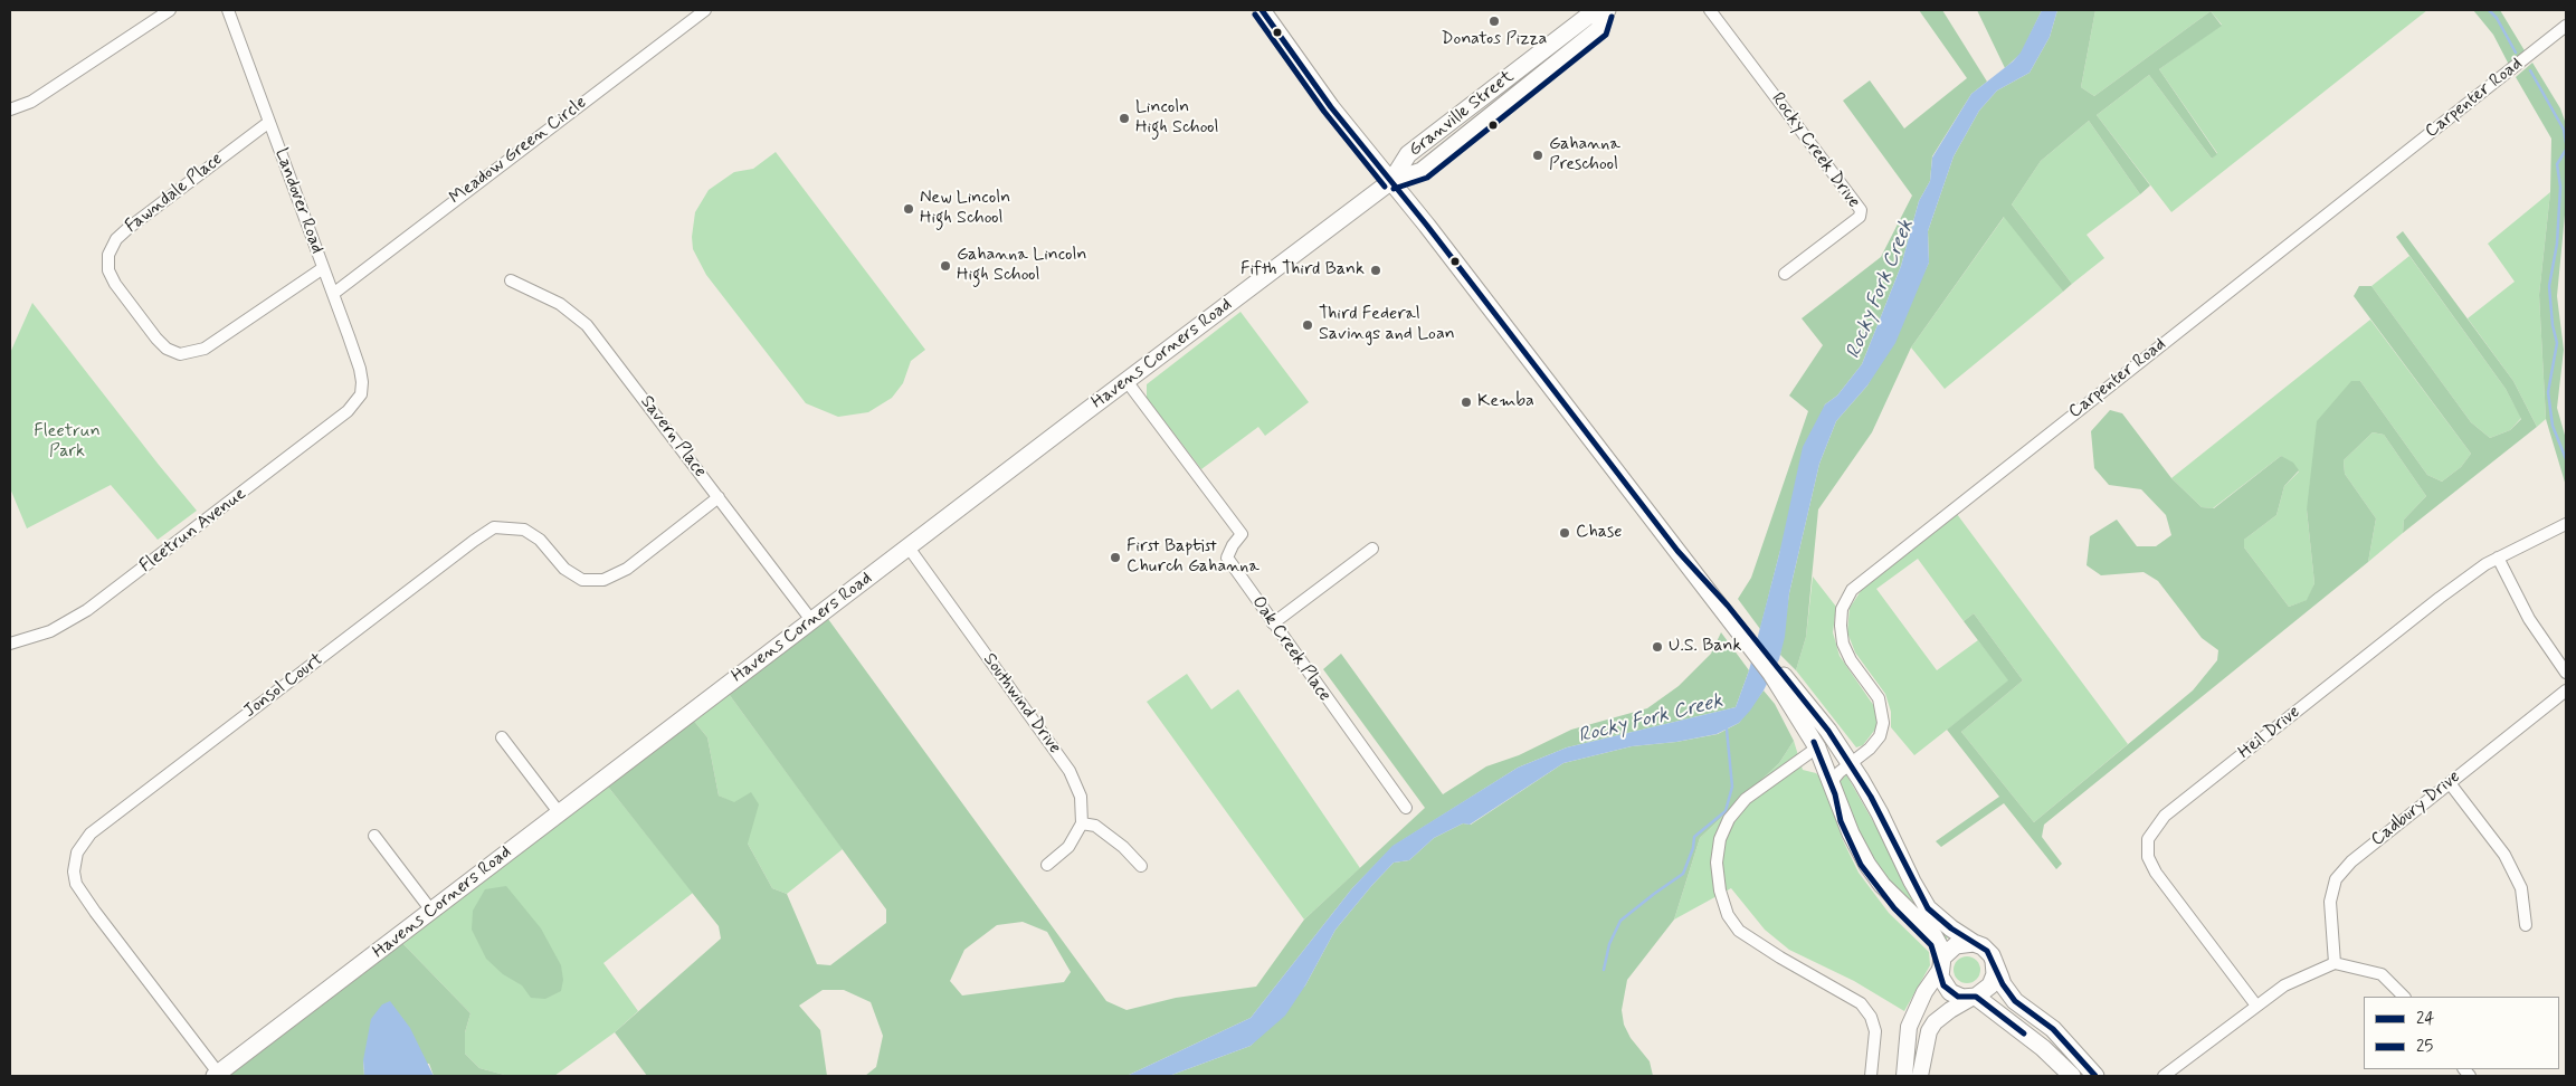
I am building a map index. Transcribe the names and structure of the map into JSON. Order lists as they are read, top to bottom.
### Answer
{
  "streets": {
    "main road": ["Granville Street", "Havens Corners Road"],
    "street": [
      "Carpenter Road",
      "Meadow Green Circle",
      "Rocky Creek Drive",
      "Fawndale Place",
      "Landover Road",
      "Savern Place",
      "Fleetrun Avenue",
      "Oak Creek Place",
      "Jonsol Court",
      "Southwind Drive",
      "Heil Drive",
      "Cadbury Drive"
    ]
  },
  "crossings": [
    ["Granville Street", "Havens Corners Road"],
    ["Meadow Green Circle", "Landover Road"],
    ["Fawndale Place", "Landover Road"],
    ["Landover Road", "Fleetrun Avenue"],
    ["Havens Corners Road", "Savern Place"],
    ["Havens Corners Road", "Oak Creek Place"],
    ["Havens Corners Road", "Jonsol Court"],
    ["Havens Corners Road", "Southwind Drive"],
    ["Savern Place", "Jonsol Court"]
  ],
  "water": ["Rocky Fork Creek"],
  "parks": ["Fleetrun Park"],
  "places": [
    "Donatos Pizza",
    "Lincoln High School",
    "Gahanna Preschool",
    "New Lincoln High School",
    "Gahanna Lincoln High School",
    "Fifth Third Bank",
    "Third Federal Savings and Loan",
    "Kemba",
    "Chase",
    "First Baptist Church Gahanna",
    "U.S. Bank"
  ],
  "lines": ["transit line 24", "transit line 25"],
  "legend": ["24", "25"]
}
